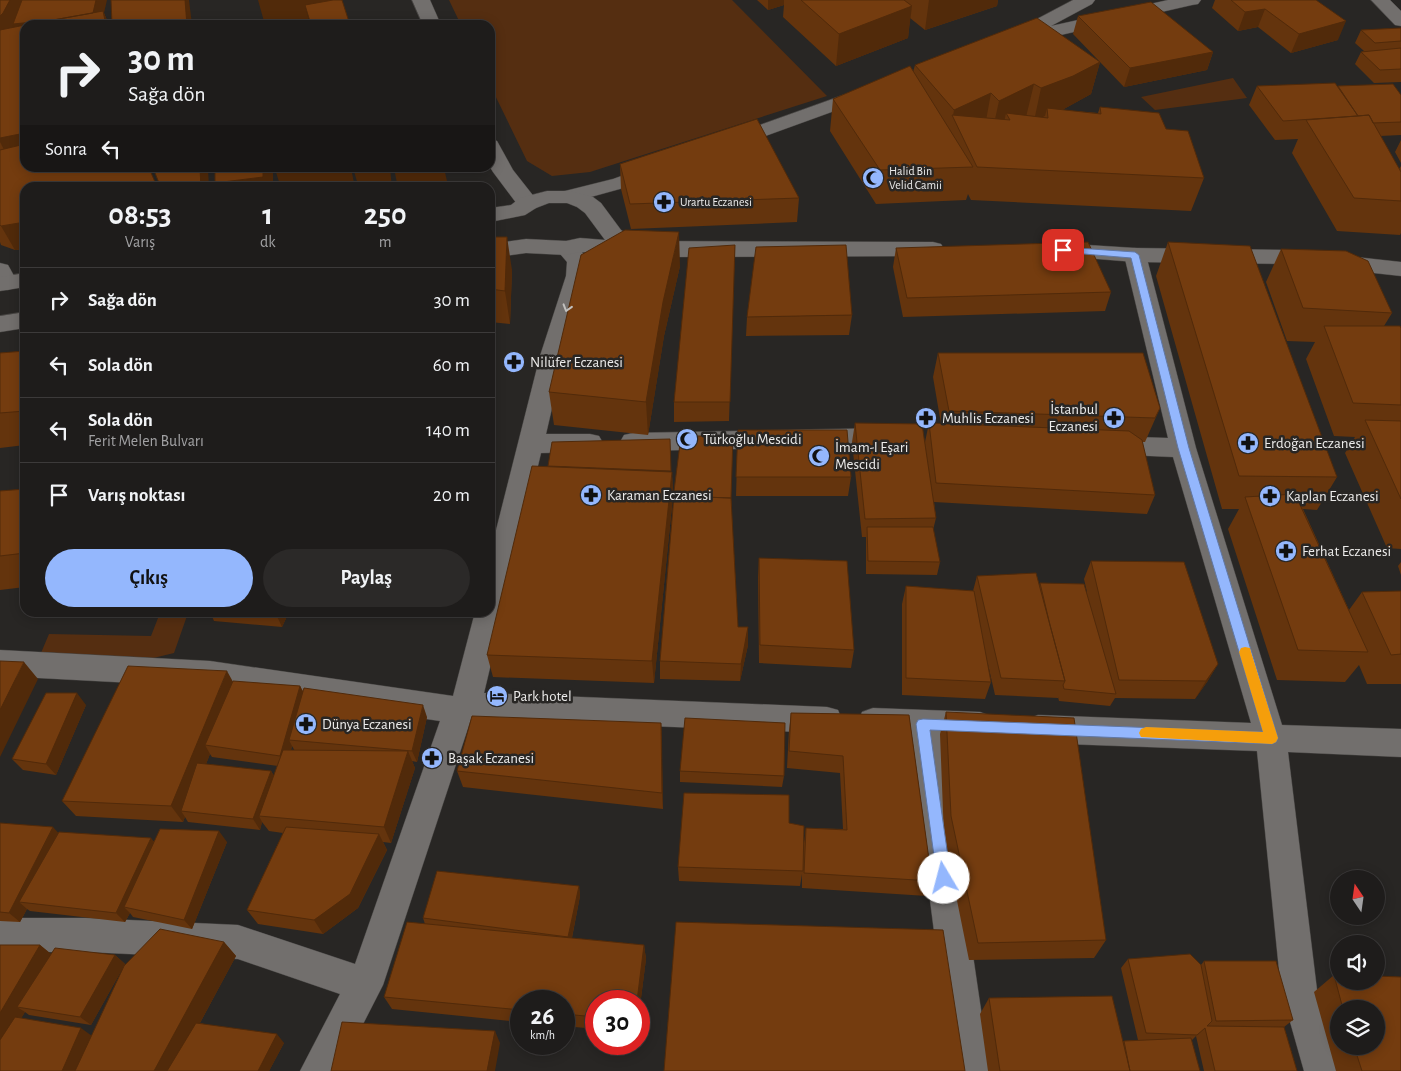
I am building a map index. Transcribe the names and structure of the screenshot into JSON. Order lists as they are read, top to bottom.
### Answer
{
  "places": {
    "mosque": ["Halid Bin Velid Camii", "Türkoğlu Mescidi", "İmam-I Eşari Mescidi"],
    "pharmacy": [
      "Urartu Eczanesi",
      "Nilüfer Eczanesi",
      "Muhlis Eczanesi",
      "İstanbul Eczanesi",
      "Erdoğan Eczanesi",
      "Karaman Eczanesi",
      "Kaplan Eczanesi",
      "Ferhat Eczanesi",
      "Dünya Eczanesi",
      "Başak Eczanesi"
    ],
    "hotel": ["Park hotel"]
  },
  "north": "top",
  "page": {
    "turn": ["30 m", "Sağa dön"],
    "then": "Sonra",
    "eta": [
      "08:53",
      "Varış",
      "1",
      "dk",
      "250",
      "m"
    ],
    "list": [
      {
        "name": "Sağa dön",
        "value": "30 m"
      },
      {
        "name": "Sola dön",
        "value": "60 m"
      },
      {
        "name": "Sola dön",
        "note": "Ferit Melen Bulvarı",
        "value": "140 m"
      },
      {
        "name": "Varış noktası",
        "value": "20 m"
      }
    ],
    "buttons": ["Çıkış", "Paylaş"],
    "speed": "26 km/h",
    "limit": "30"
  }
}
